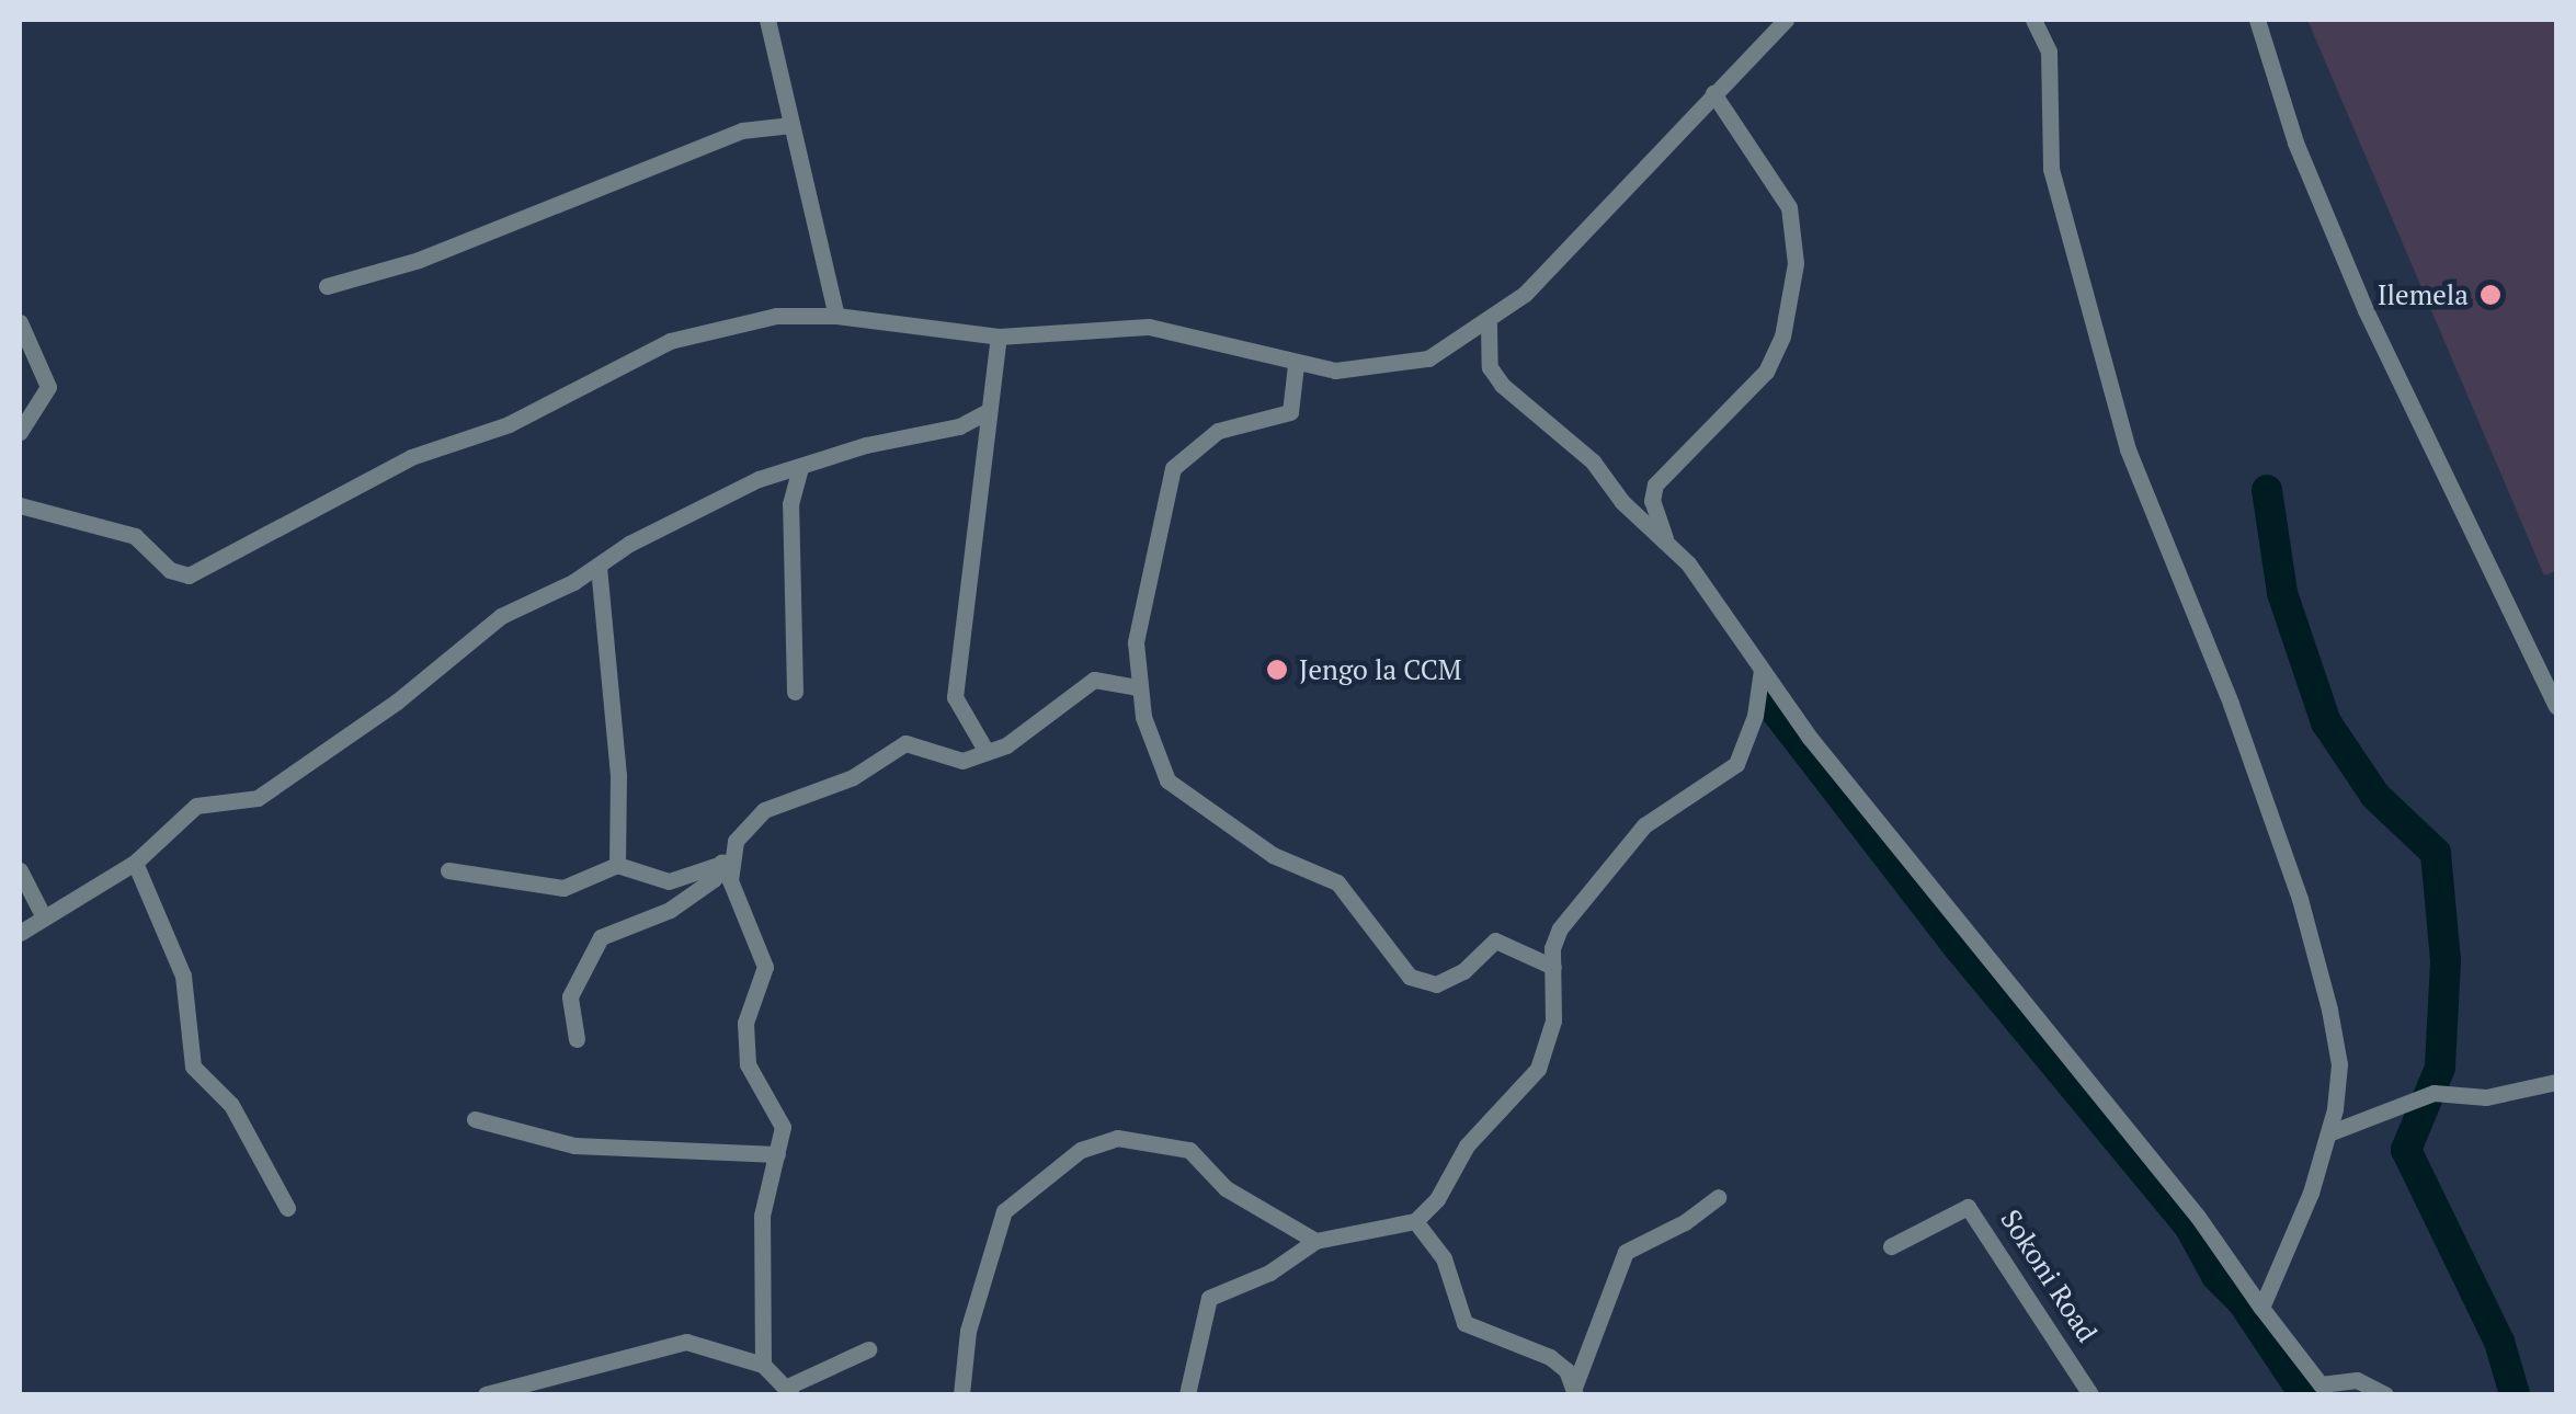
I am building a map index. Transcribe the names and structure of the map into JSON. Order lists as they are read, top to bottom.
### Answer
{
  "streets": {
    "street": ["Sokoni Road"]
  },
  "places": ["Ilemela", "Jengo la CCM"]
}
